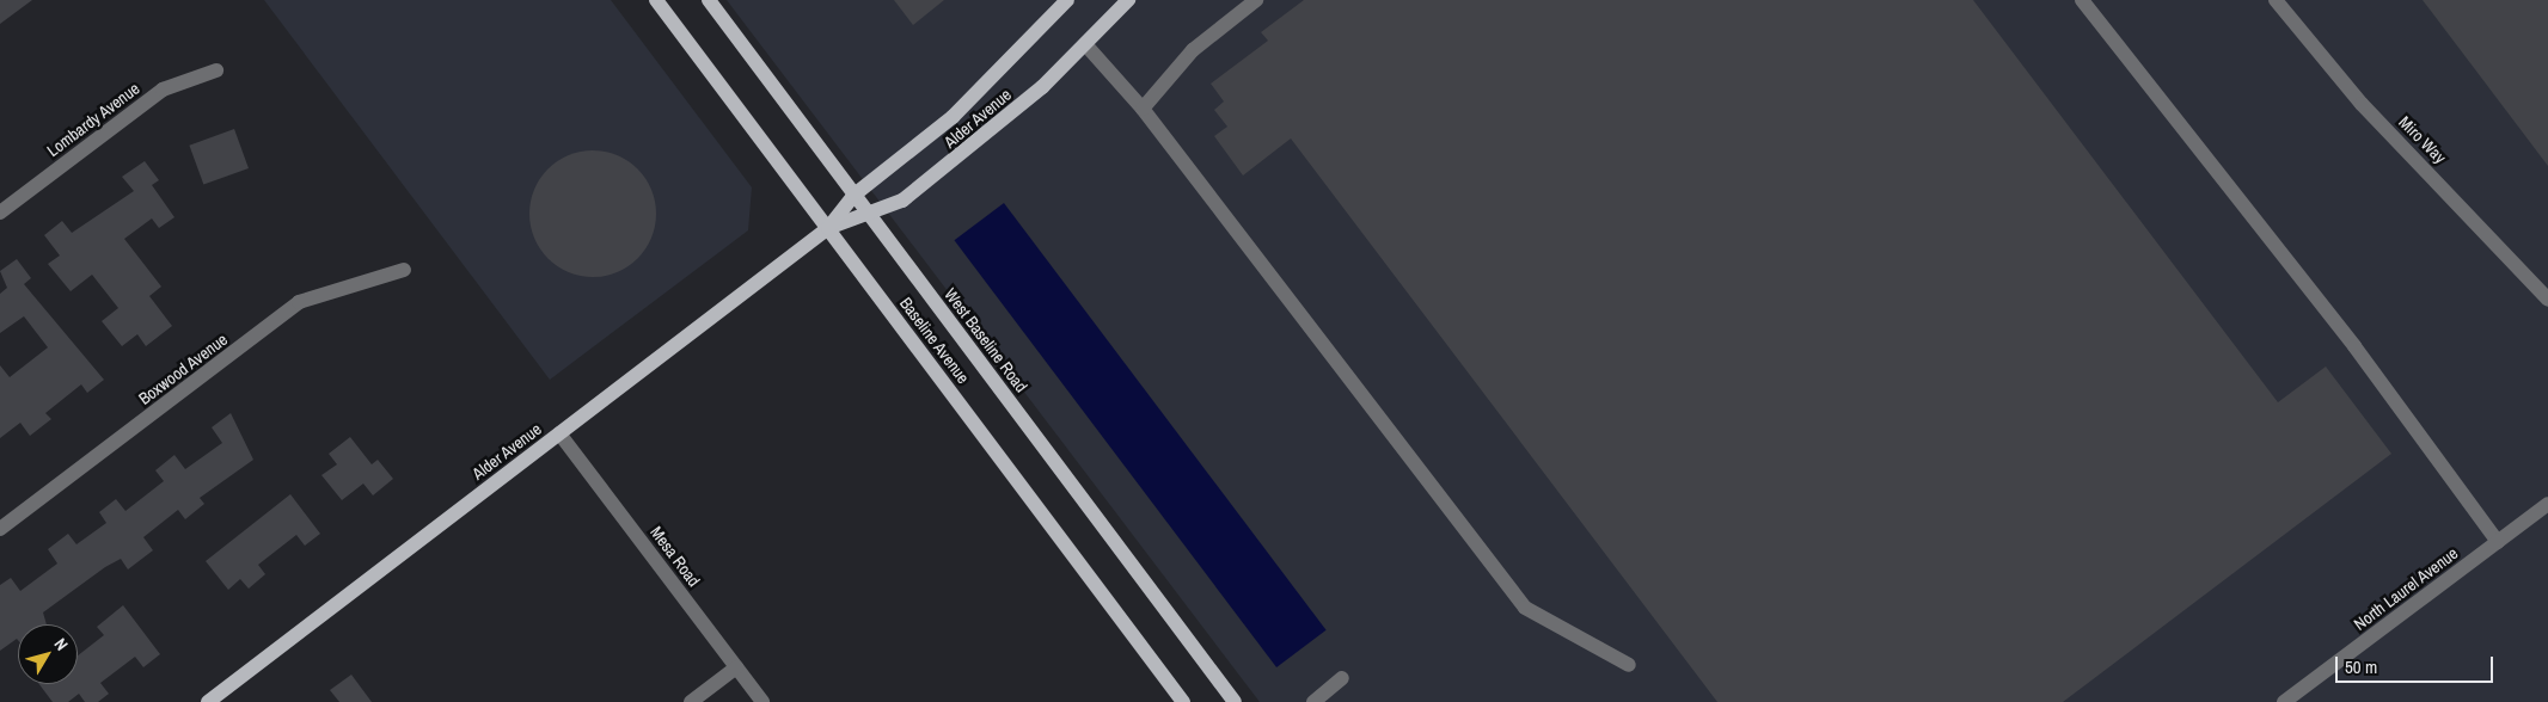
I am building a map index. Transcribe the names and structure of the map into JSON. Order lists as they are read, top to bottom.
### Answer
{
  "streets": {
    "main road": ["Alder Avenue", "Baseline Avenue", "West Baseline Road"],
    "street": [
      "Lombardy Avenue",
      "Miro Way",
      "Boxwood Avenue",
      "Mesa Road",
      "North Laurel Avenue"
    ]
  },
  "crossings": [
    ["Alder Avenue", "Baseline Avenue"],
    ["Alder Avenue", "West Baseline Road"],
    ["Alder Avenue", "Mesa Road"]
  ],
  "scale_bar": "50 m",
  "north": "top right"
}
